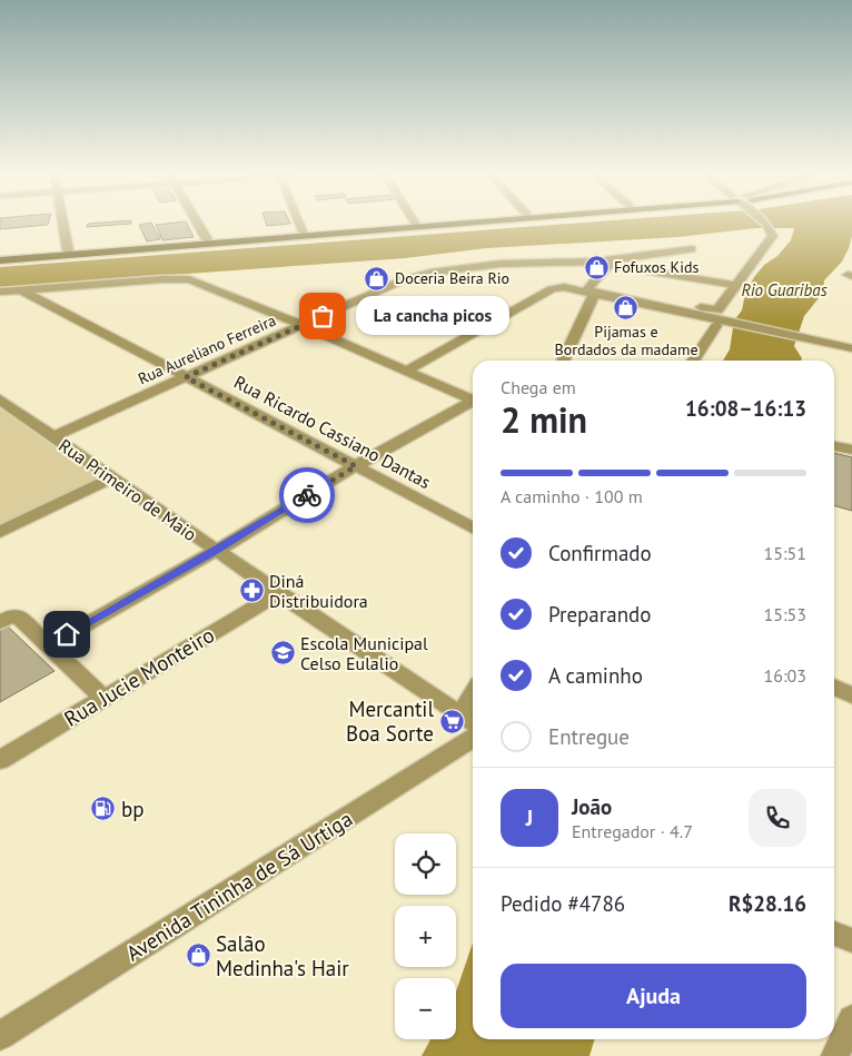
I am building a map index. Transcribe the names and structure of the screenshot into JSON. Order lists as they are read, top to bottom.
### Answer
{
  "streets": {
    "street": [
      "Rua Aureliano Ferreira",
      "Rua Ricardo Cassiano Dantas",
      "Rua Primeiro de Maio",
      "Rua Jucie Monteiro",
      "Avenida Tininha de Sá Urtiga"
    ]
  },
  "crossings": [
    ["Rua Aureliano Ferreira", "Rua Ricardo Cassiano Dantas"],
    ["Rua Aureliano Ferreira", "Rua Primeiro de Maio"],
    ["Rua Primeiro de Maio", "Rua Jucie Monteiro"]
  ],
  "water": ["Rio Guaribas"],
  "places": {
    "shop": [
      "Fofuxos Kids",
      "Doceria Beira Rio",
      "Pijamas e Bordados da madame",
      "Salão Medinha's Hair"
    ],
    "other": ["La cancha picos"],
    "pharmacy": ["Diná Distribuidora"],
    "school or university": ["Escola Municipal Celso Eulalio"],
    "supermarket": ["Mercantil Boa Sorte"],
    "fuel station": ["bp"]
  },
  "page": {
    "bubble": "La cancha picos",
    "heading": ["2 min", "Chega em", "16:08–16:13"],
    "panel": [
      "João",
      "Entregador · 4.7",
      "Pedido #4786",
      "R$28.16"
    ],
    "bar": "A caminho · 100 m",
    "list": [
      ["Confirmado", "15:51"],
      ["Preparando", "15:53"],
      ["A caminho", "16:03"],
      "Entregue"
    ],
    "round": "J",
    "map_buttons": ["+", "−"],
    "buttons": "Ajuda"
  }
}
